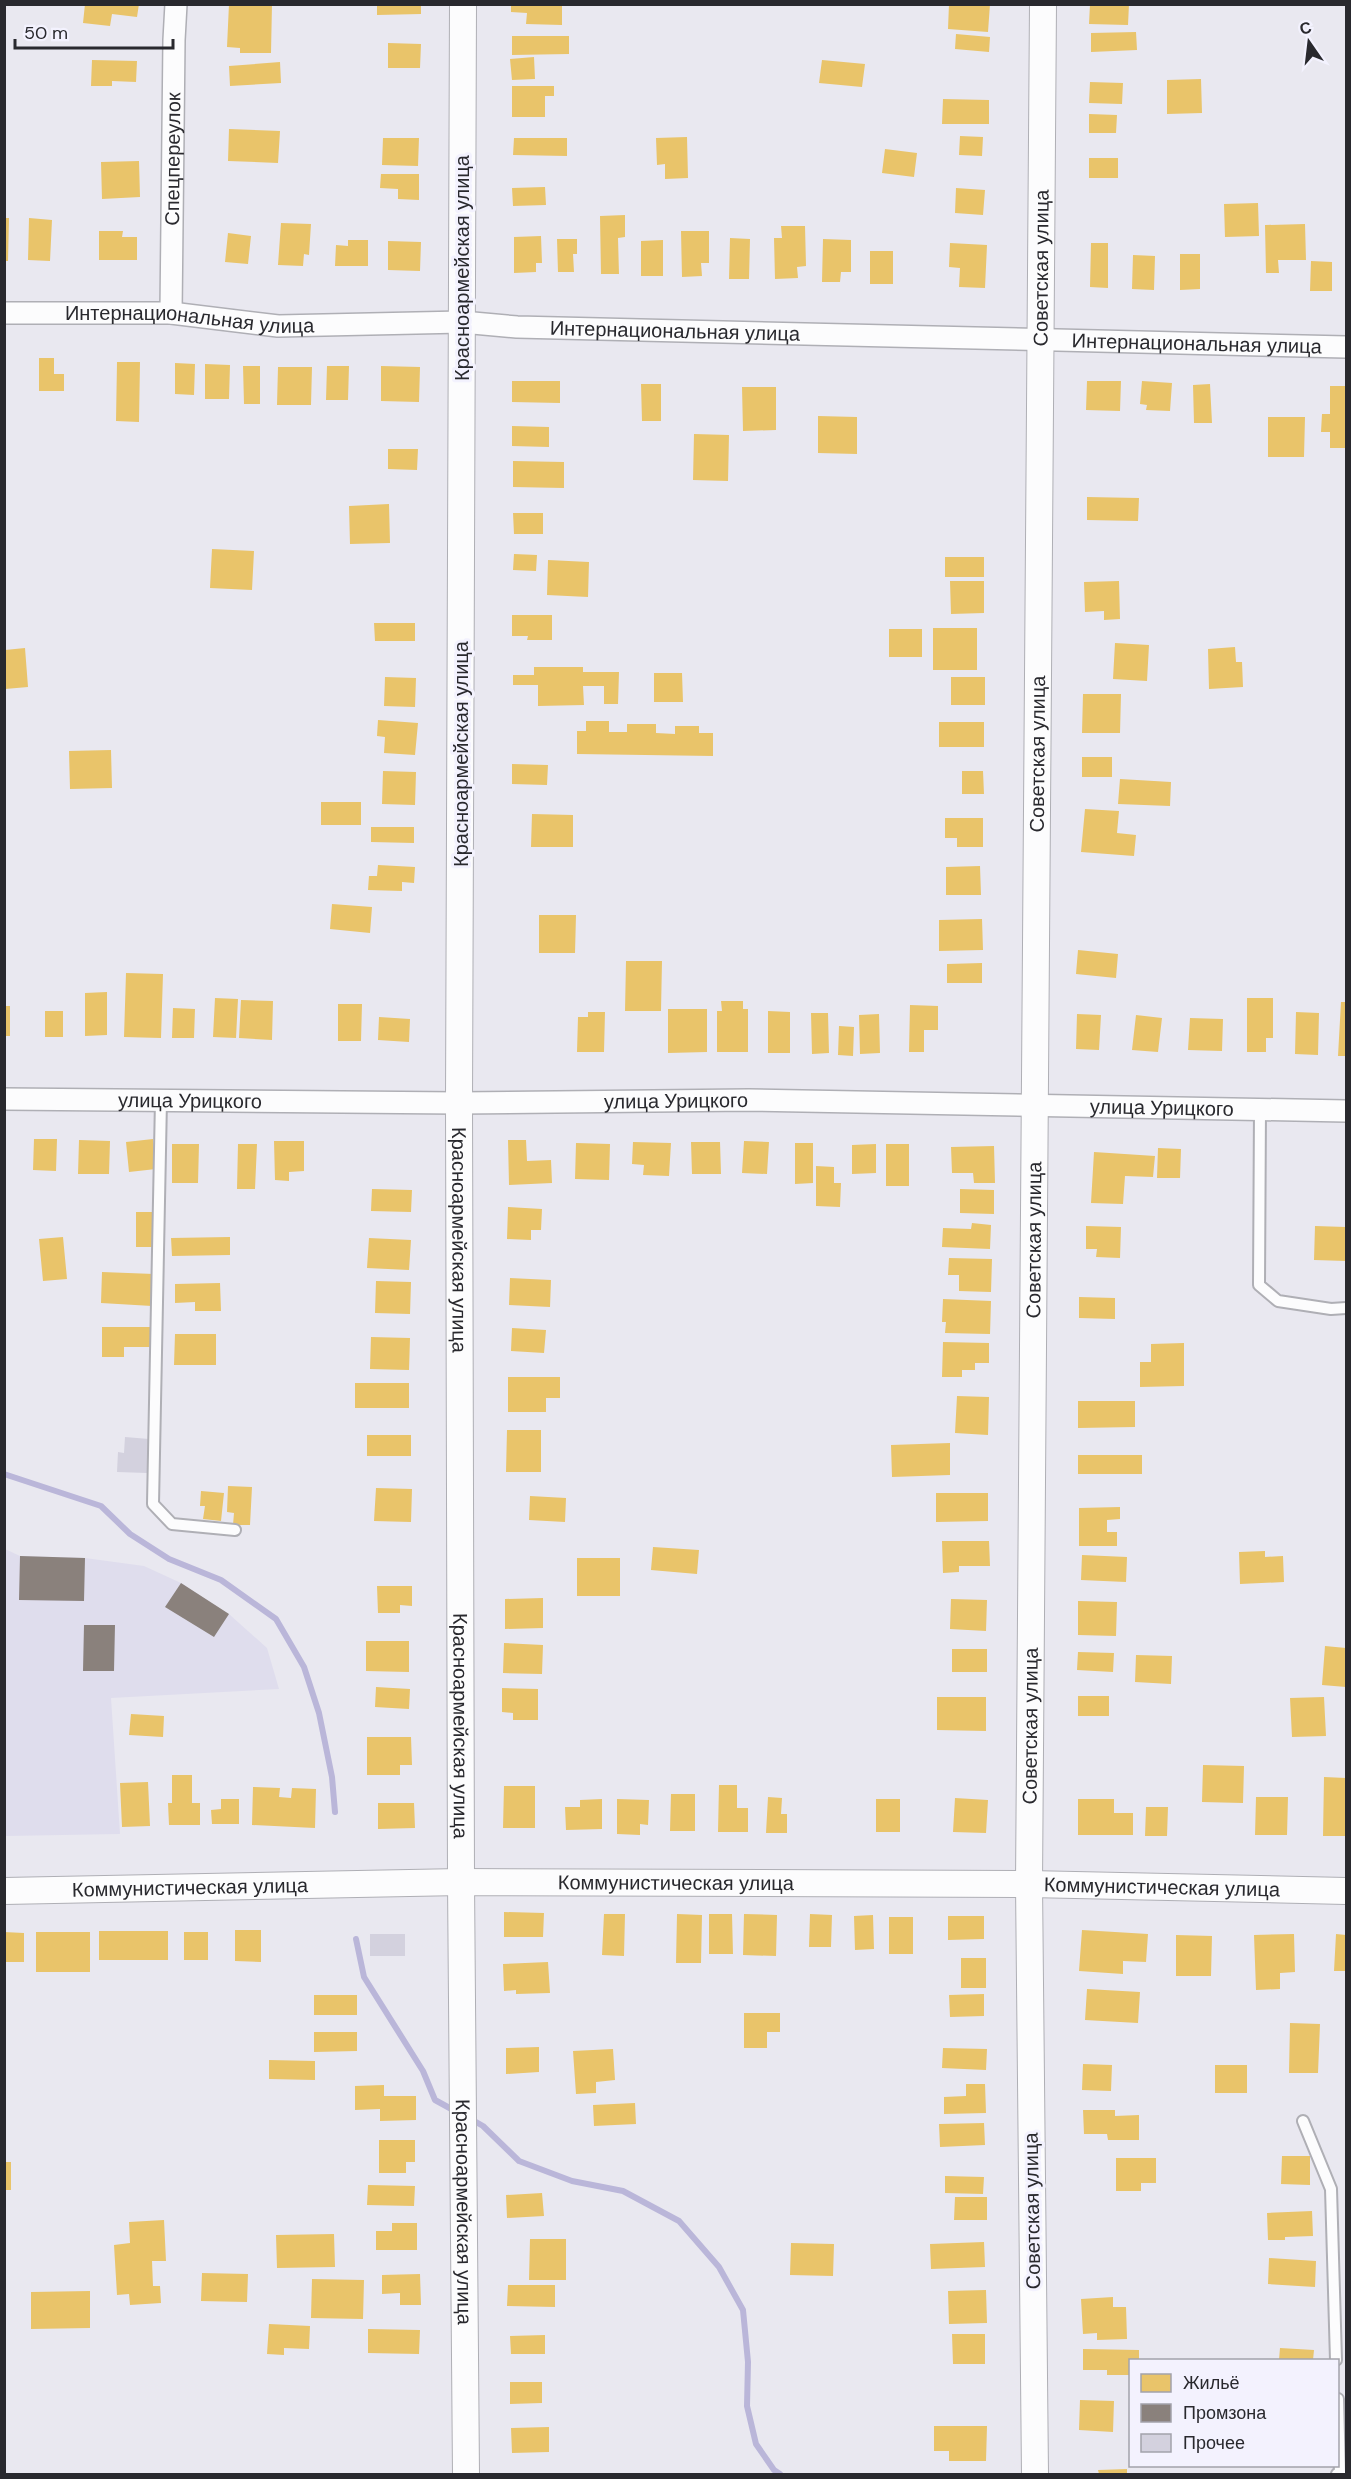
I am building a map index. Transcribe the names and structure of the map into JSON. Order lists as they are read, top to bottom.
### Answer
{
  "streets": {
    "street": [
      "Спецпереулок",
      "Красноармейская улица",
      "Советская улица",
      "Интернациональная улица",
      "улица Урицкого",
      "Коммунистическая улица"
    ]
  },
  "crossings": [
    ["Спецпереулок", "Интернациональная улица"],
    ["Красноармейская улица", "Интернациональная улица"],
    ["Красноармейская улица", "улица Урицкого"],
    ["Красноармейская улица", "Коммунистическая улица"],
    ["Советская улица", "Интернациональная улица"],
    ["Советская улица", "улица Урицкого"],
    ["Советская улица", "Коммунистическая улица"]
  ],
  "legend": ["Жильё", "Промзона", "Прочее"],
  "scale_bar": "50 m",
  "north": "top"
}
